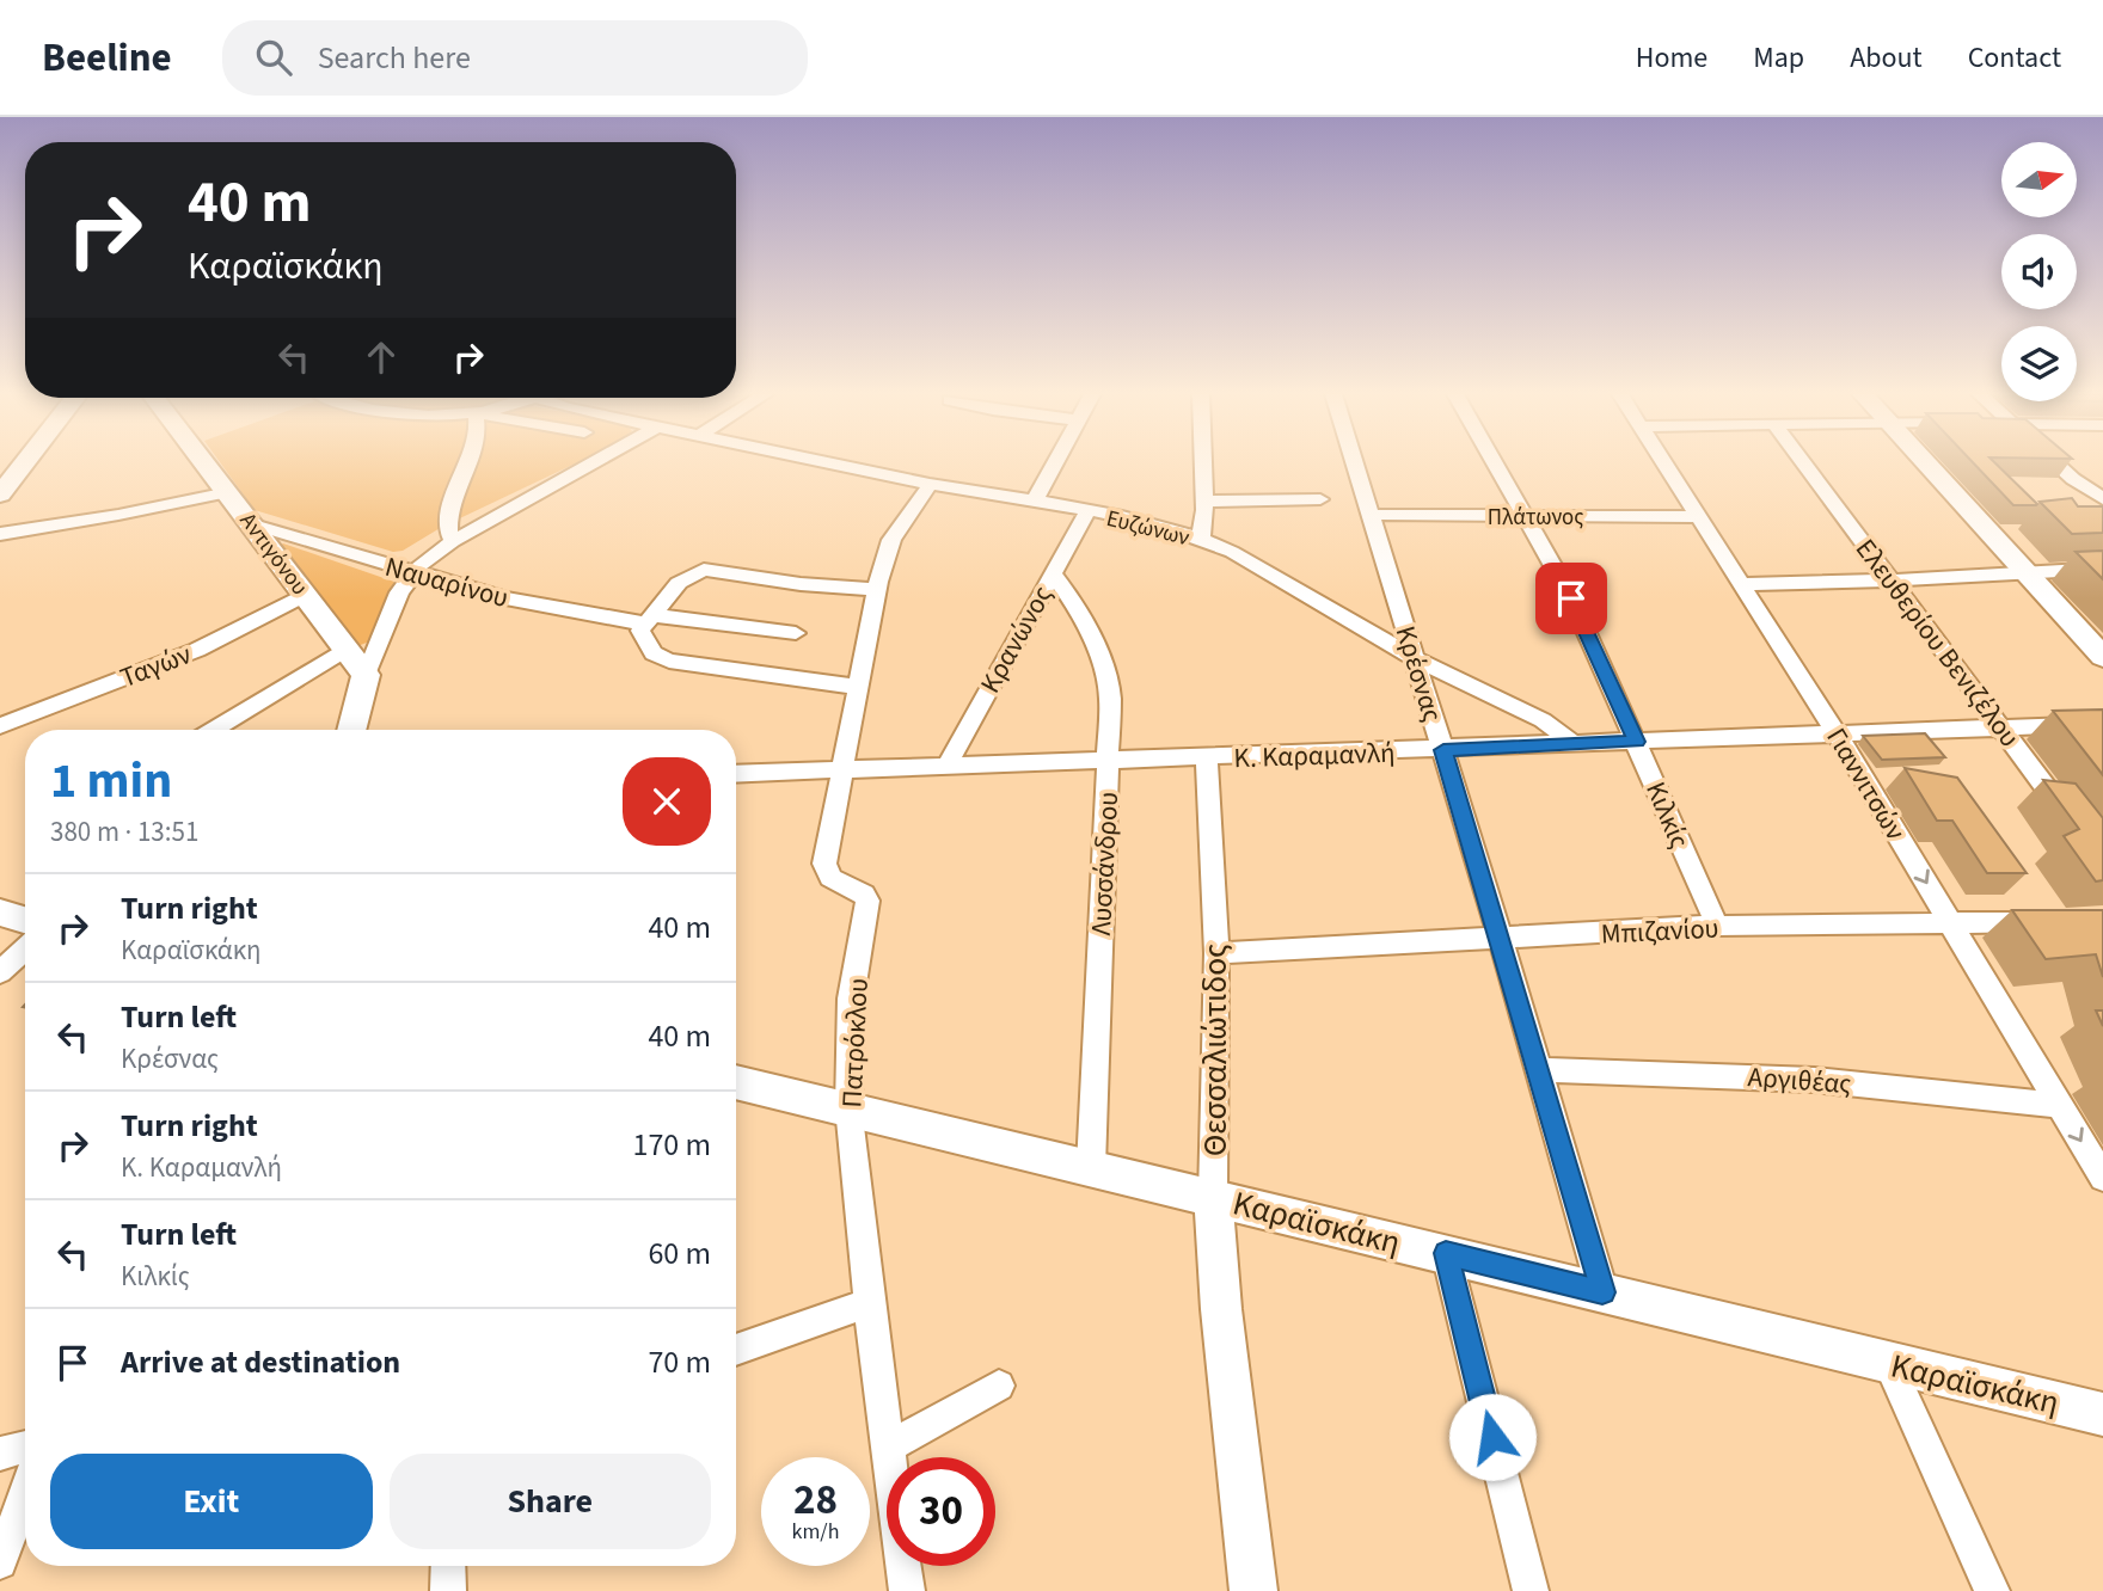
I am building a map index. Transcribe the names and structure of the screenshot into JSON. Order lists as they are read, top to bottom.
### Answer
{
  "streets": {
    "main road": ["Αντιγόνου", "Θεσσαλιώτιδος", "Καραϊσκάκη"],
    "street": [
      "Πλάτωνος",
      "Ευζώνων",
      "Ναυαρίνου",
      "Κρανώνος",
      "Ελευθερίου Βενιζέλου",
      "Ταγών",
      "Κρέσνας",
      "Κ. Καραμανλή",
      "Γιαννιτσών",
      "Κιλκίς",
      "Λυσσάνδρου",
      "Μπιζανίου",
      "Πατρόκλου",
      "Αργιθέας"
    ]
  },
  "crossings": [
    ["Πλάτωνος", "Κρέσνας"],
    ["Πλάτωνος", "Γιαννιτσών"],
    ["Πλάτωνος", "Κιλκίς"],
    ["Ευζώνων", "Κρανώνος"],
    ["Ευζώνων", "Κρέσνας"],
    ["Ευζώνων", "Κ. Καραμανλή"],
    ["Ευζώνων", "Πατρόκλου"],
    ["Αντιγόνου", "Ναυαρίνου"],
    ["Αντιγόνου", "Ταγών"],
    ["Κρανώνος", "Κ. Καραμανλή"],
    ["Κρανώνος", "Λυσσάνδρου"],
    ["Ελευθερίου Βενιζέλου", "Κ. Καραμανλή"],
    ["Κρέσνας", "Κ. Καραμανλή"],
    ["Κρέσνας", "Μπιζανίου"],
    ["Κρέσνας", "Αργιθέας"],
    ["Κρέσνας", "Καραϊσκάκη"],
    ["Κ. Καραμανλή", "Γιαννιτσών"],
    ["Κ. Καραμανλή", "Κιλκίς"],
    ["Κ. Καραμανλή", "Λυσσάνδρου"],
    ["Κ. Καραμανλή", "Πατρόκλου"],
    ["Κ. Καραμανλή", "Θεσσαλιώτιδος"],
    ["Γιαννιτσών", "Μπιζανίου"],
    ["Γιαννιτσών", "Αργιθέας"],
    ["Κιλκίς", "Μπιζανίου"],
    ["Λυσσάνδρου", "Καραϊσκάκη"],
    ["Μπιζανίου", "Θεσσαλιώτιδος"],
    ["Πατρόκλου", "Καραϊσκάκη"],
    ["Θεσσαλιώτιδος", "Καραϊσκάκη"]
  ],
  "one_way": ["Γιαννιτσών"],
  "north": "right",
  "page": {
    "header": "Beeline",
    "search": "Search here",
    "nav": [
      "Home",
      "Map",
      "About",
      "Contact"
    ],
    "turn": ["40 m", "Καραϊσκάκη"],
    "heading": ["1 min", "380 m · 13:51"],
    "list": [
      {
        "name": "Turn right",
        "note": "Καραϊσκάκη",
        "value": "40 m"
      },
      {
        "name": "Turn left",
        "note": "Κρέσνας",
        "value": "40 m"
      },
      {
        "name": "Turn right",
        "note": "Κ. Καραμανλή",
        "value": "170 m"
      },
      {
        "name": "Turn left",
        "note": "Κιλκίς",
        "value": "60 m"
      },
      {
        "name": "Arrive at destination",
        "value": "70 m"
      }
    ],
    "buttons": ["Exit", "Share"],
    "speed": "28 km/h",
    "limit": "30"
  }
}
